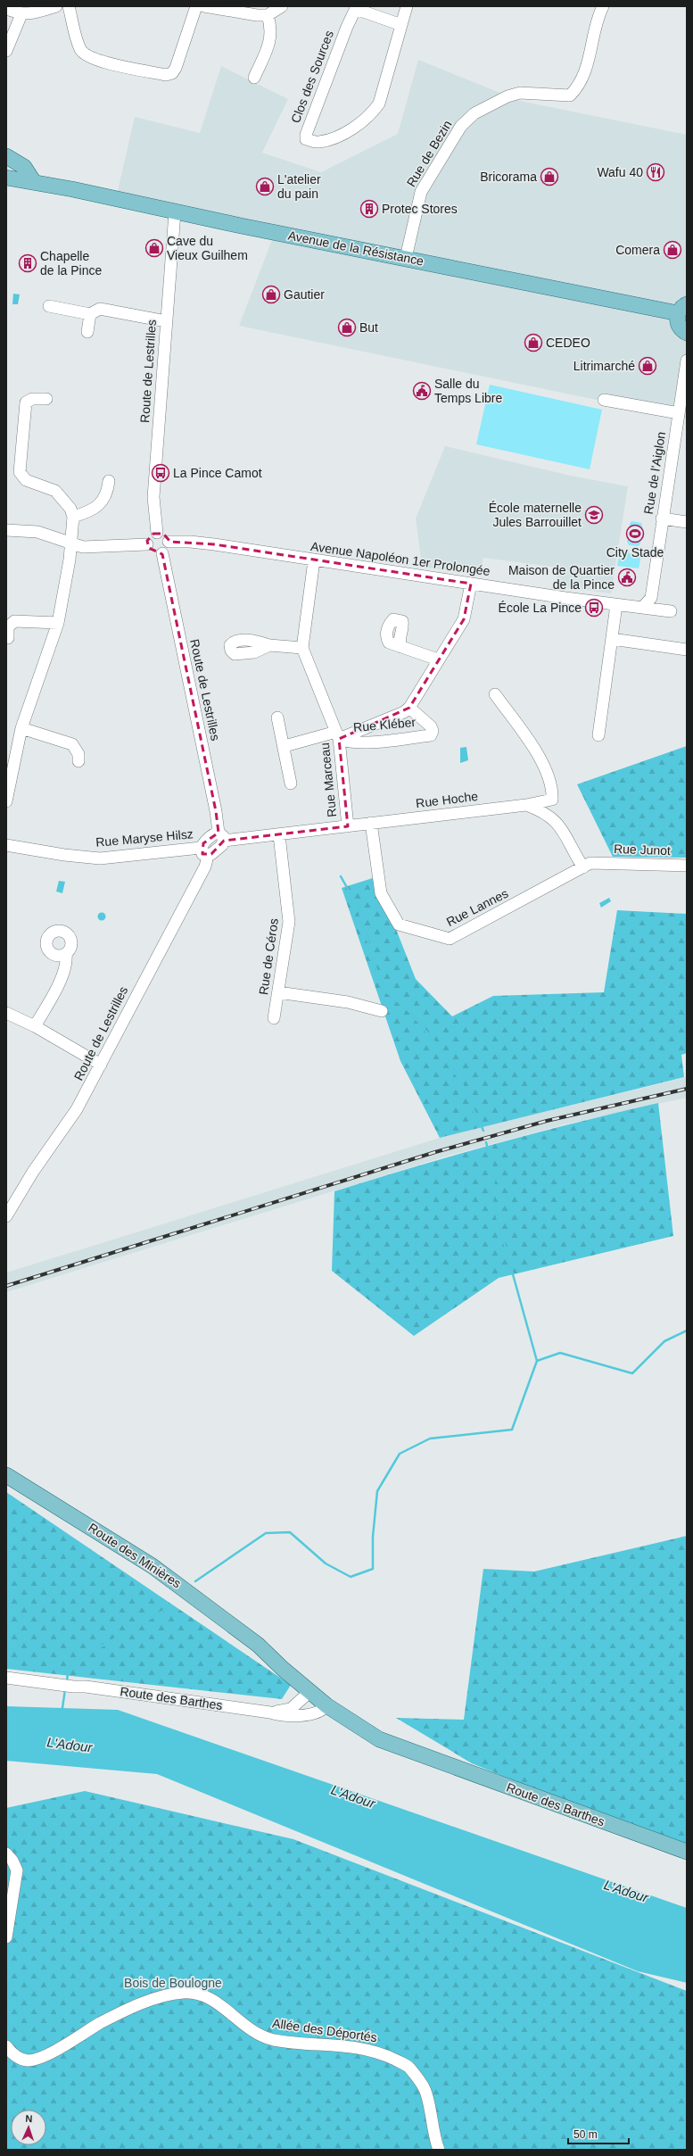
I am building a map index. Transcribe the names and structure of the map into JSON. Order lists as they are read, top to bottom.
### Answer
{
  "streets": {
    "main road": ["Avenue de la Résistance", "Route des Minières", "Route des Barthes"],
    "street": [
      "Clos des Sources",
      "Rue de Bezin",
      "Route de Lestrilles",
      "Rue de l'Aiglon",
      "Avenue Napoléon 1er Prolongée",
      "Rue Kléber",
      "Rue Marceau",
      "Rue Hoche",
      "Rue Maryse Hilsz",
      "Rue Junot",
      "Rue Lannes",
      "Rue de Céros",
      "Allée des Déportés"
    ]
  },
  "crossings": [
    ["Rue de Bezin", "Avenue de la Résistance"],
    ["Avenue de la Résistance", "Route de Lestrilles"],
    ["Route de Lestrilles", "Avenue Napoléon 1er Prolongée"],
    ["Route de Lestrilles", "Rue Hoche"],
    ["Route de Lestrilles", "Rue Maryse Hilsz"],
    ["Rue de l'Aiglon", "Avenue Napoléon 1er Prolongée"],
    ["Avenue Napoléon 1er Prolongée", "Rue Kléber"],
    ["Avenue Napoléon 1er Prolongée", "Rue Marceau"],
    ["Rue Kléber", "Rue Marceau"],
    ["Rue Marceau", "Rue Hoche"],
    ["Rue Hoche", "Rue Lannes"],
    ["Rue Hoche", "Rue de Céros"],
    ["Rue Junot", "Rue Lannes"],
    ["Route des Minières", "Route des Barthes"]
  ],
  "water": ["L'Adour"],
  "parks": ["Bois de Boulogne"],
  "places": {
    "restaurant": ["Wafu 40"],
    "shop": [
      "Bricorama",
      "L'atelier du pain",
      "Cave du Vieux Guilhem",
      "Comera",
      "Gautier",
      "But",
      "CEDEO",
      "Litrimarché"
    ],
    "building": ["Protec Stores", "Chapelle de la Pince"],
    "public building": ["Salle du Temps Libre", "Maison de Quartier de la Pince"],
    "bus stop": ["La Pince Camot", "École La Pince"],
    "school or university": ["École maternelle Jules Barrouillet"],
    "sports": ["City Stade"]
  },
  "scale_bar": "50 m",
  "north": "top"
}
